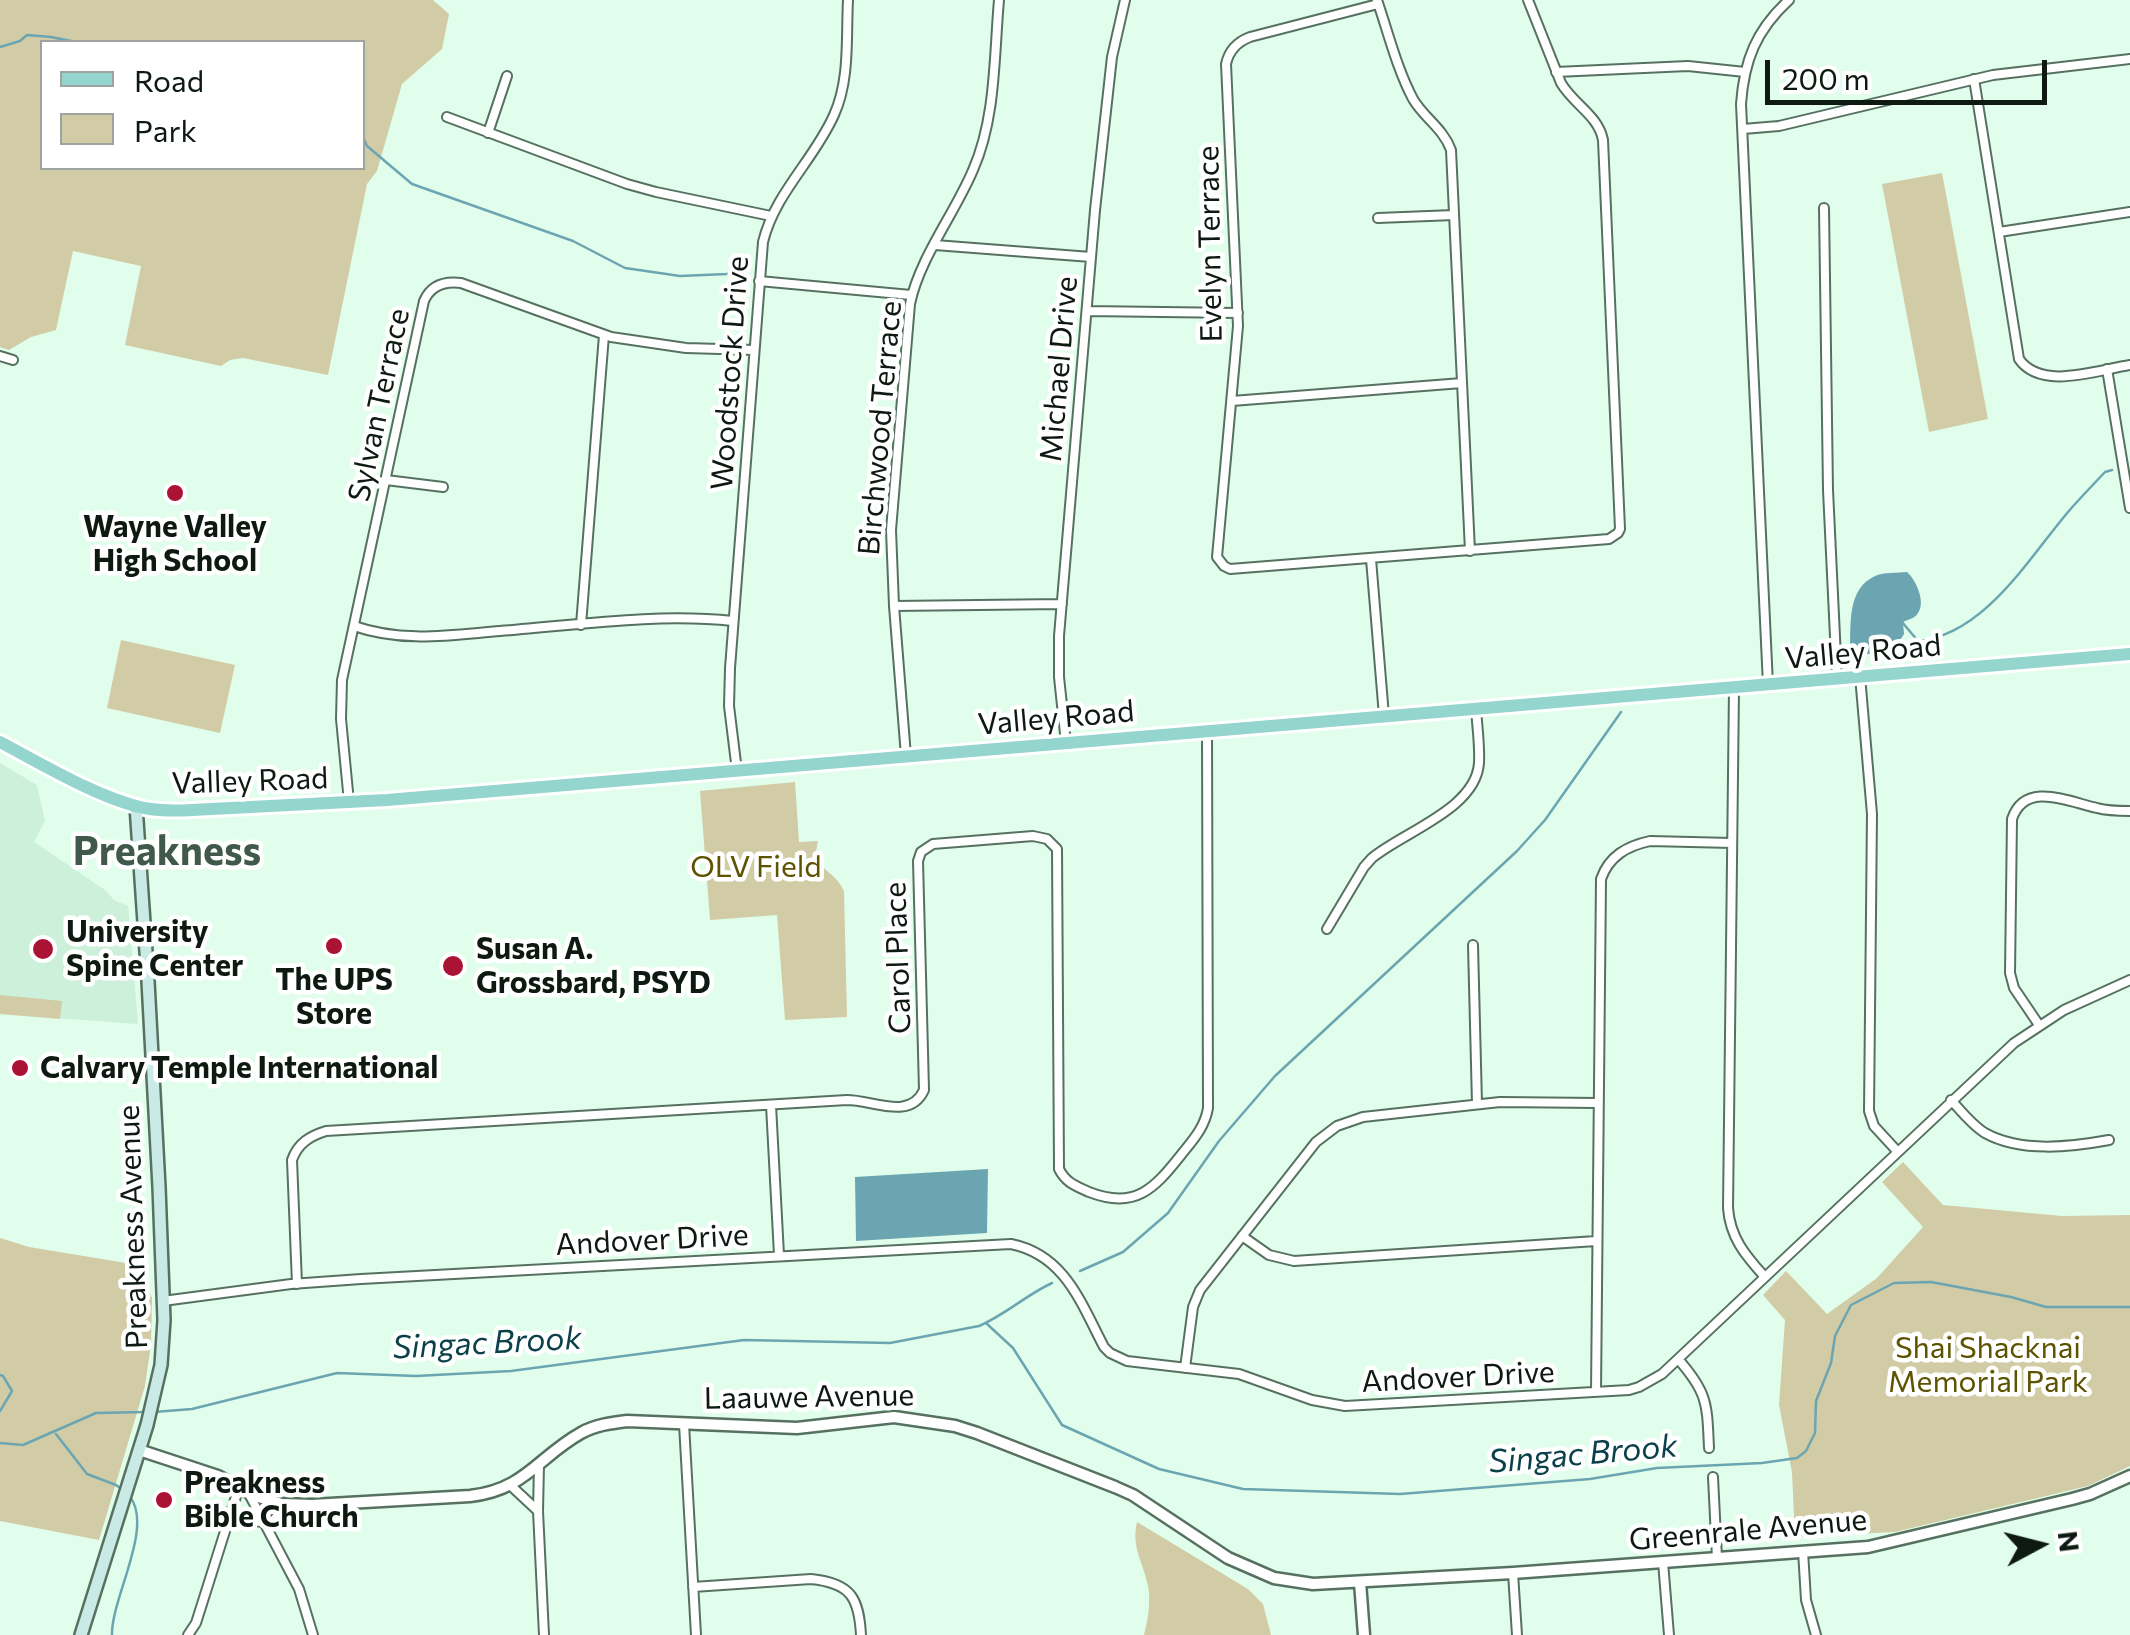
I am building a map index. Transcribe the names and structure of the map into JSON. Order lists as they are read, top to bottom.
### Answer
{
  "streets": {
    "main road": ["Valley Road", "Preakness Avenue"],
    "street": [
      "Evelyn Terrace",
      "Michael Drive",
      "Woodstock Drive",
      "Sylvan Terrace",
      "Birchwood Terrace",
      "Carol Place",
      "Andover Drive",
      "Laauwe Avenue",
      "Greenrale Avenue"
    ]
  },
  "crossings": [
    ["Michael Drive", "Valley Road"],
    ["Woodstock Drive", "Sylvan Terrace"],
    ["Woodstock Drive", "Valley Road"],
    ["Sylvan Terrace", "Valley Road"],
    ["Birchwood Terrace", "Valley Road"],
    ["Valley Road", "Carol Place"],
    ["Valley Road", "Preakness Avenue"],
    ["Carol Place", "Andover Drive"],
    ["Preakness Avenue", "Andover Drive"],
    ["Preakness Avenue", "Laauwe Avenue"],
    ["Laauwe Avenue", "Greenrale Avenue"]
  ],
  "districts": ["Preakness"],
  "water": ["Singac Brook"],
  "parks": ["OLV Field", "Shai Shacknai Memorial Park"],
  "places": [
    "Wayne Valley High School",
    "The UPS Store",
    "University Spine Center",
    "Susan A. Grossbard, PSYD",
    "Calvary Temple International",
    "Preakness Bible Church"
  ],
  "legend": ["Road", "Park"],
  "scale_bar": "200 m",
  "north": "right"
}
